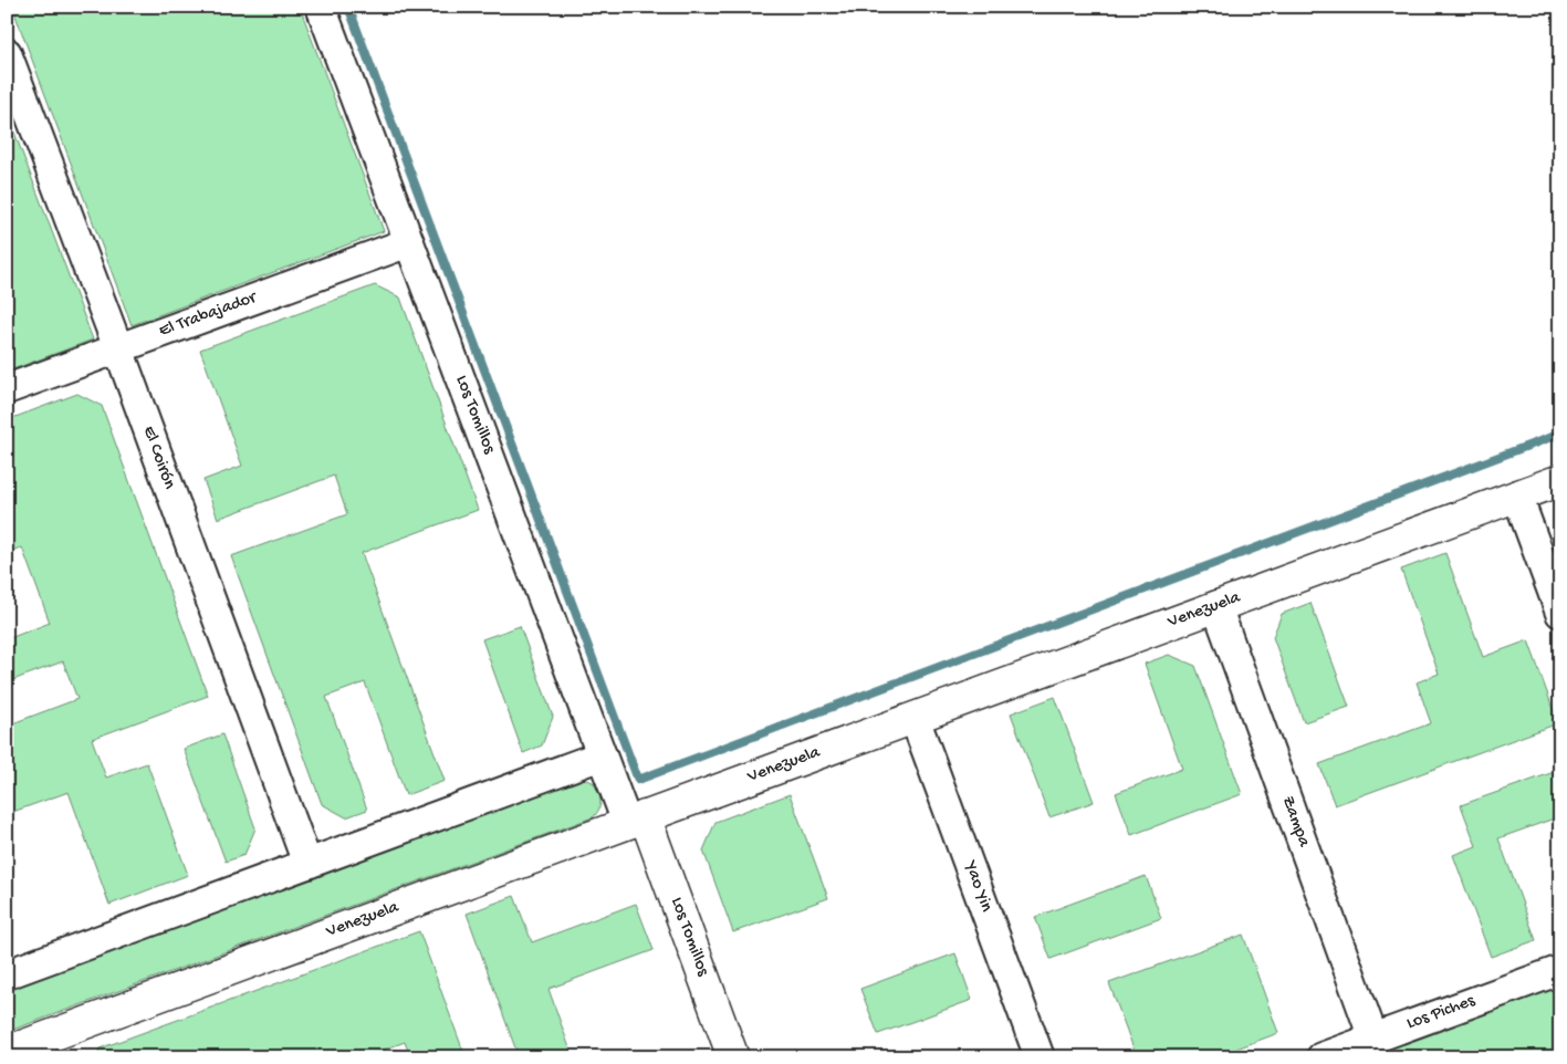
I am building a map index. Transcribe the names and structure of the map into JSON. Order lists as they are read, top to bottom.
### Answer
{
  "streets": {
    "street": [
      "El Trabajador",
      "Los Tomillos",
      "El Coirón",
      "Venezuela",
      "Zampa",
      "Yao Yin",
      "Los Piches"
    ]
  },
  "crossings": [
    ["El Trabajador", "Los Tomillos"],
    ["El Trabajador", "El Coirón"],
    ["Los Tomillos", "Venezuela"],
    ["Venezuela", "Zampa"],
    ["Venezuela", "Yao Yin"],
    ["Zampa", "Los Piches"]
  ]
}
